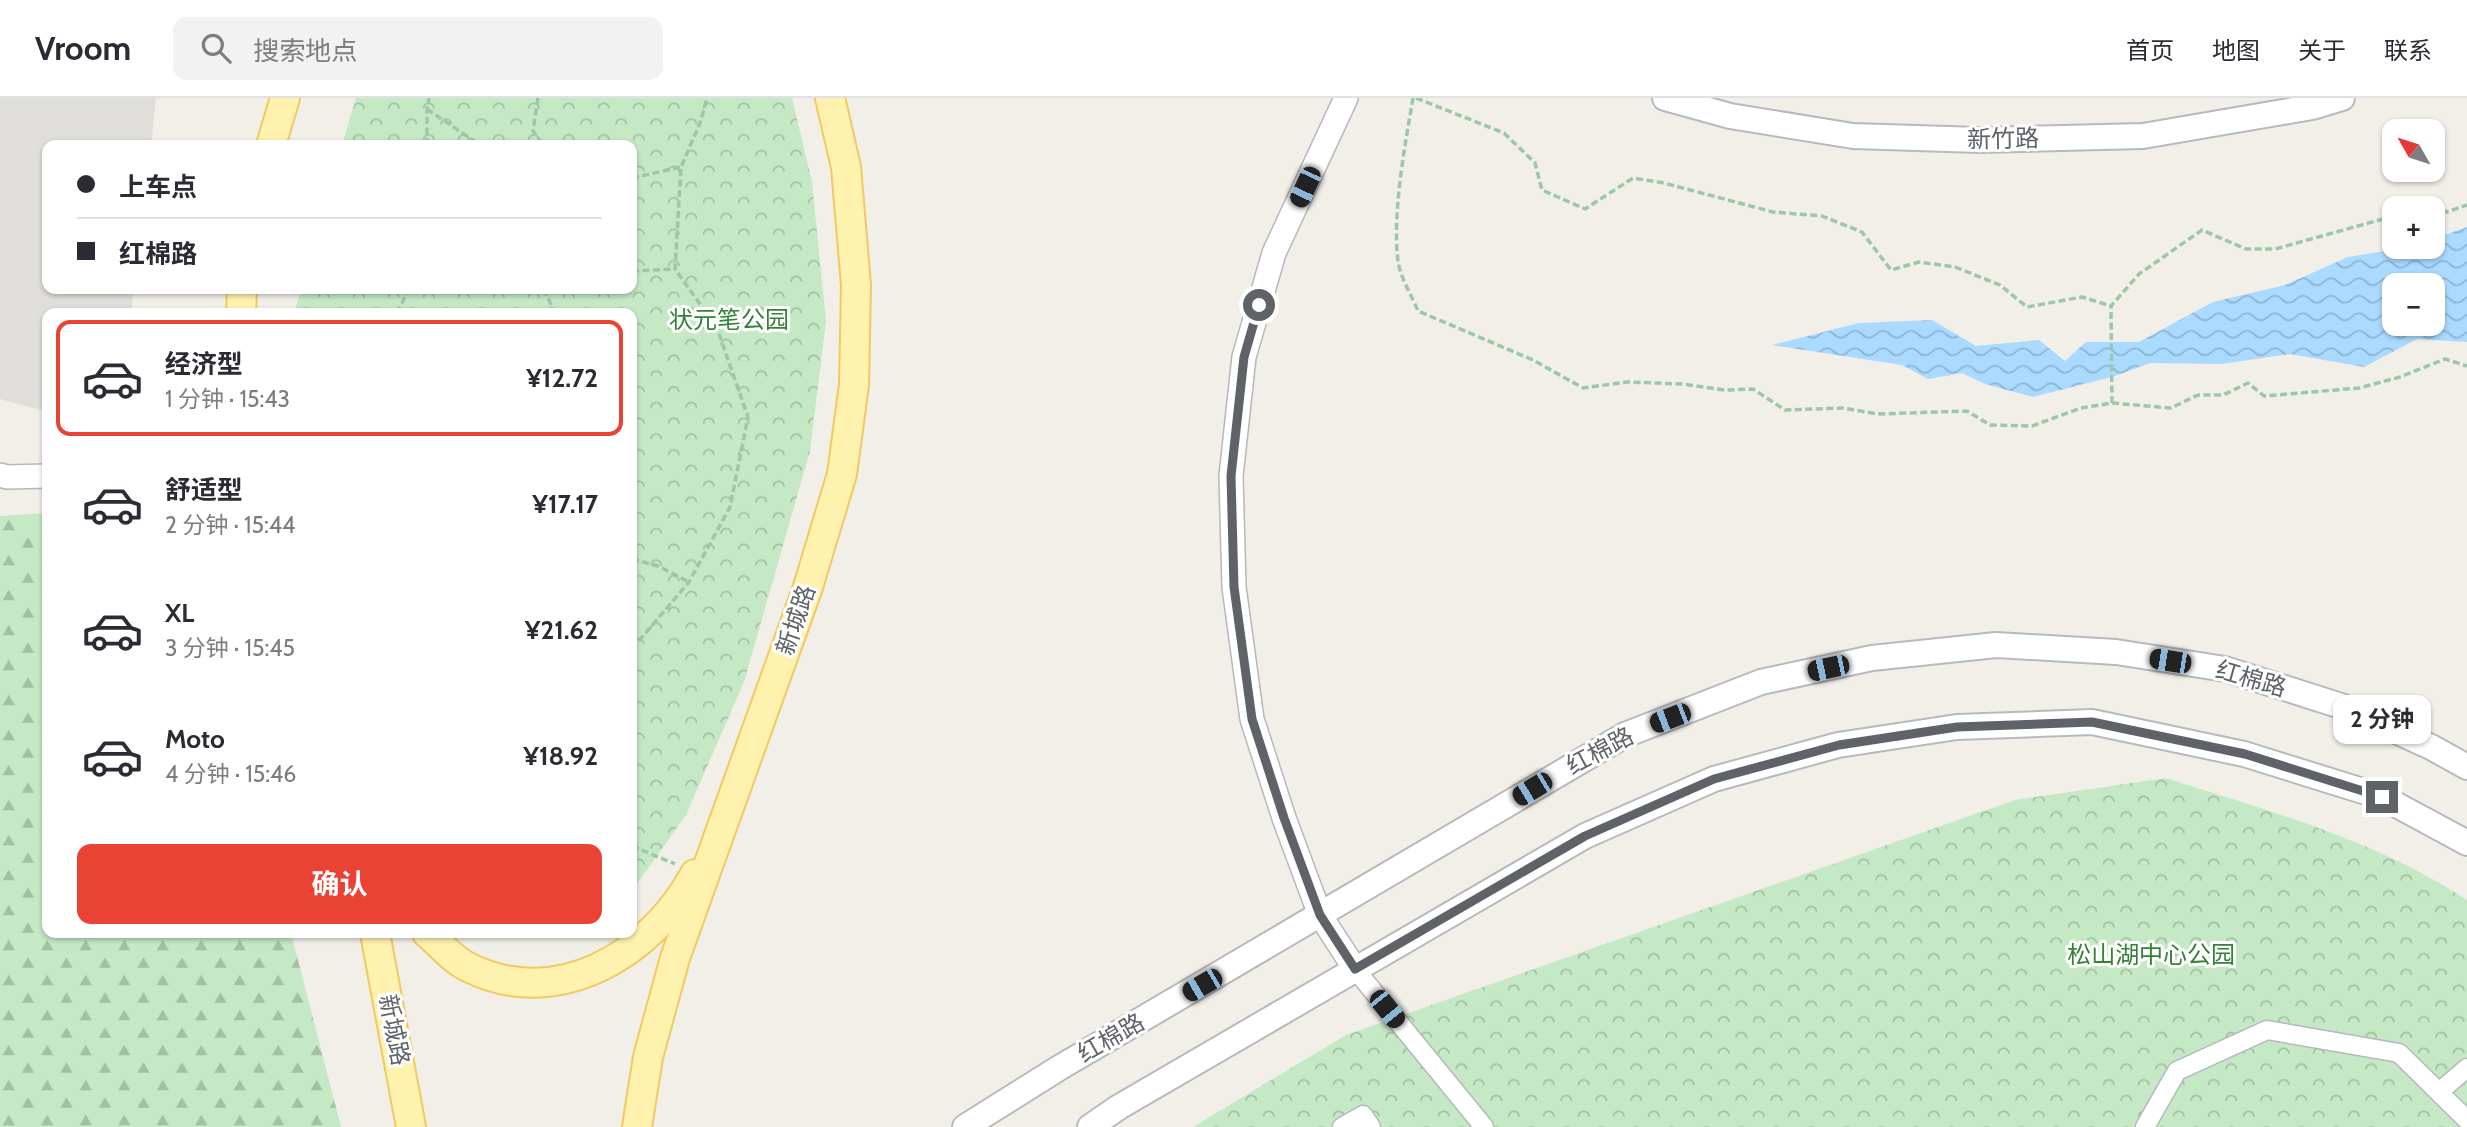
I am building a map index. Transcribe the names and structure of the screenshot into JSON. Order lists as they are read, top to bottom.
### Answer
{
  "streets": {
    "main road": ["新竹路", "新城路", "红棉路"]
  },
  "parks": ["状元笔公园", "松山湖中心公园"],
  "north": "top left",
  "page": {
    "header": "Vroom",
    "search": "搜索地点",
    "nav": [
      "首页",
      "地图",
      "关于",
      "联系"
    ],
    "map_buttons": ["+", "−"],
    "banner": ["上车点", "红棉路"],
    "list": [
      {
        "name": "经济型",
        "note": "1 分钟 · 15:43",
        "value": "¥12.72"
      },
      {
        "name": "舒适型",
        "note": "2 分钟 · 15:44",
        "value": "¥17.17"
      },
      {
        "name": "XL",
        "note": "3 分钟 · 15:45",
        "value": "¥21.62"
      },
      {
        "name": "Moto",
        "note": "4 分钟 · 15:46",
        "value": "¥18.92"
      }
    ],
    "bubble": "2 分钟",
    "buttons": "确认"
  }
}
